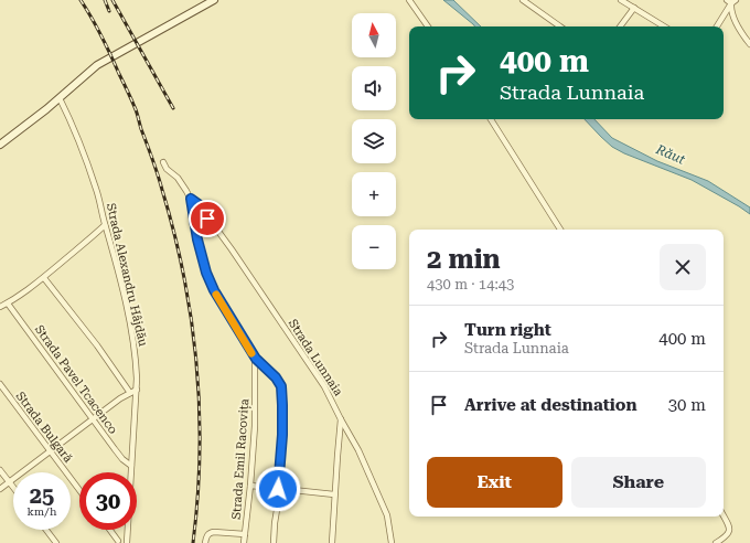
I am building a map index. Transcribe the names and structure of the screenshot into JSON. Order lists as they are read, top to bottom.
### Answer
{
  "streets": {
    "street": [
      "Strada Alexandru Hâjdău",
      "Strada Lunnaia",
      "Strada Pavel Tcacenco",
      "Strada Bulgară",
      "Strada Emil Racovița"
    ]
  },
  "crossings": [
    ["Strada Alexandru Hâjdău", "Strada Pavel Tcacenco"]
  ],
  "water": ["Răut"],
  "north": "top",
  "page": {
    "map_buttons": ["+", "−"],
    "turn": ["400 m", "Strada Lunnaia"],
    "heading": ["2 min", "430 m · 14:43"],
    "list": [
      {
        "name": "Turn right",
        "note": "Strada Lunnaia",
        "value": "400 m"
      },
      {
        "name": "Arrive at destination",
        "value": "30 m"
      }
    ],
    "buttons": ["Exit", "Share"],
    "speed": "25 km/h",
    "limit": "30"
  }
}
